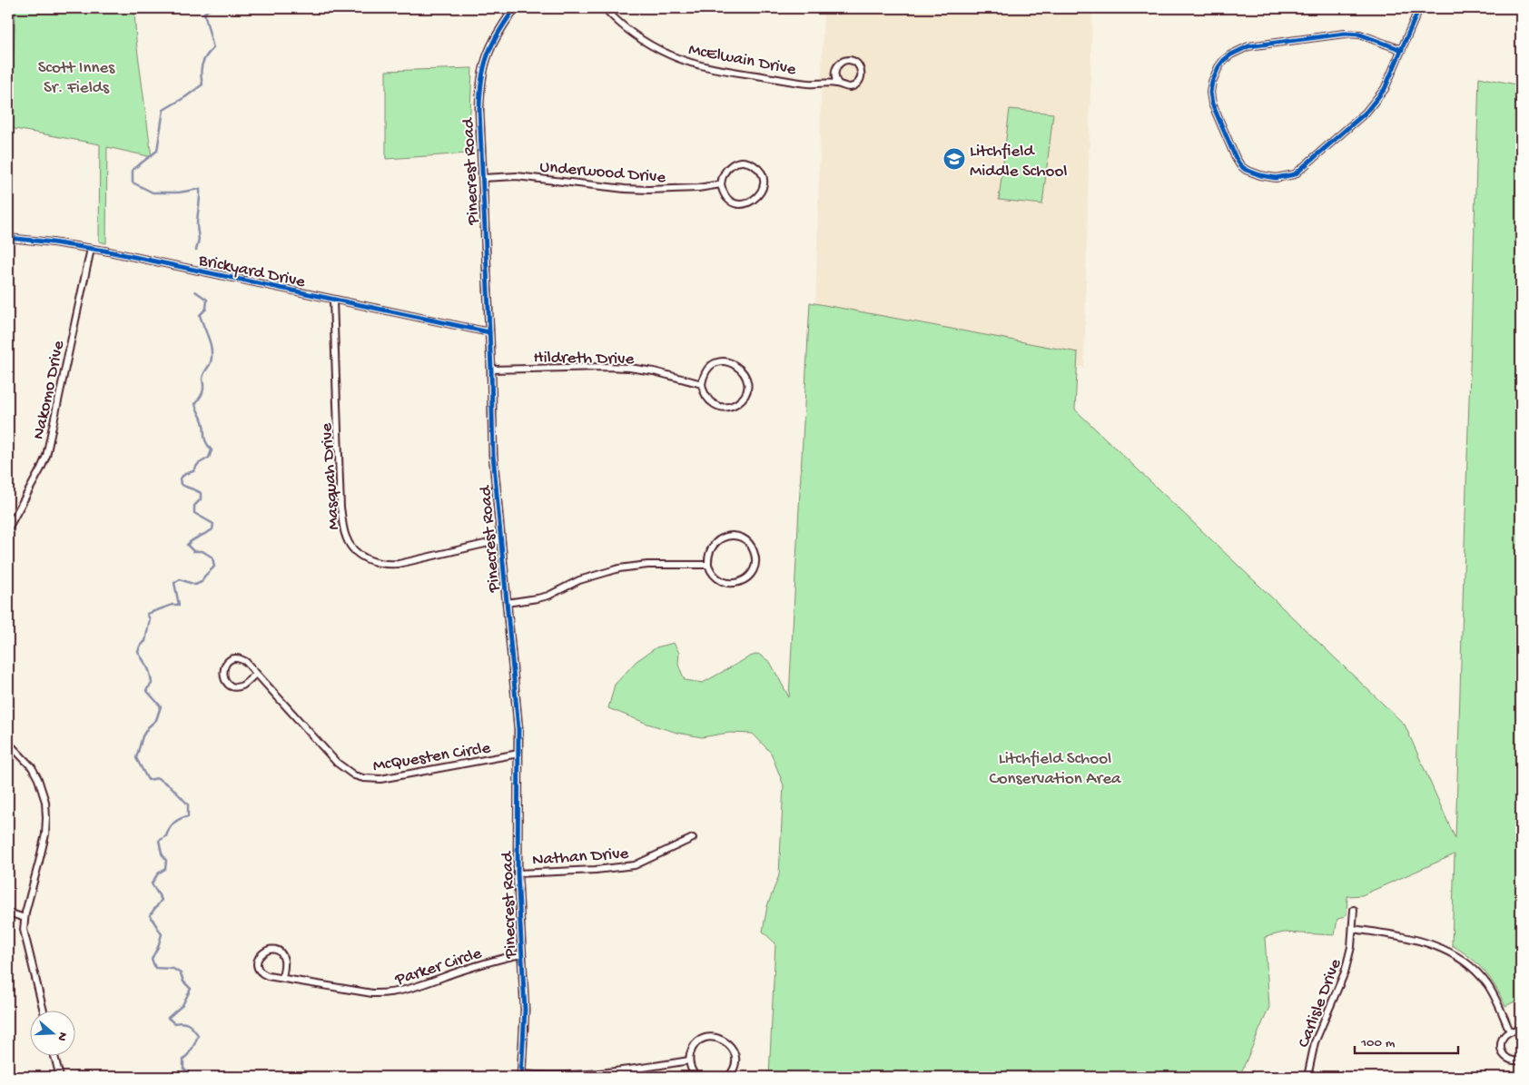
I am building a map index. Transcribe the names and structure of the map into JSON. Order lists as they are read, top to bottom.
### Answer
{
  "streets": {
    "street": [
      "McElwain Drive",
      "Underwood Drive",
      "Pinecrest Road",
      "Brickyard Drive",
      "Hildreth Drive",
      "Nakomo Drive",
      "Masquah Drive",
      "McQuesten Circle",
      "Nathan Drive",
      "Parker Circle",
      "Carlisle Drive"
    ]
  },
  "crossings": [
    ["Underwood Drive", "Pinecrest Road"],
    ["Pinecrest Road", "Brickyard Drive"],
    ["Pinecrest Road", "Hildreth Drive"],
    ["Pinecrest Road", "Masquah Drive"],
    ["Pinecrest Road", "McQuesten Circle"],
    ["Pinecrest Road", "Nathan Drive"],
    ["Pinecrest Road", "Parker Circle"],
    ["Brickyard Drive", "Nakomo Drive"],
    ["Brickyard Drive", "Masquah Drive"]
  ],
  "parks": ["Scott Innes Sr. Fields", "Litchfield School Conservation Area"],
  "places": {
    "school or university": ["Litchfield Middle School"]
  },
  "scale_bar": "100 m",
  "north": "right"
}
